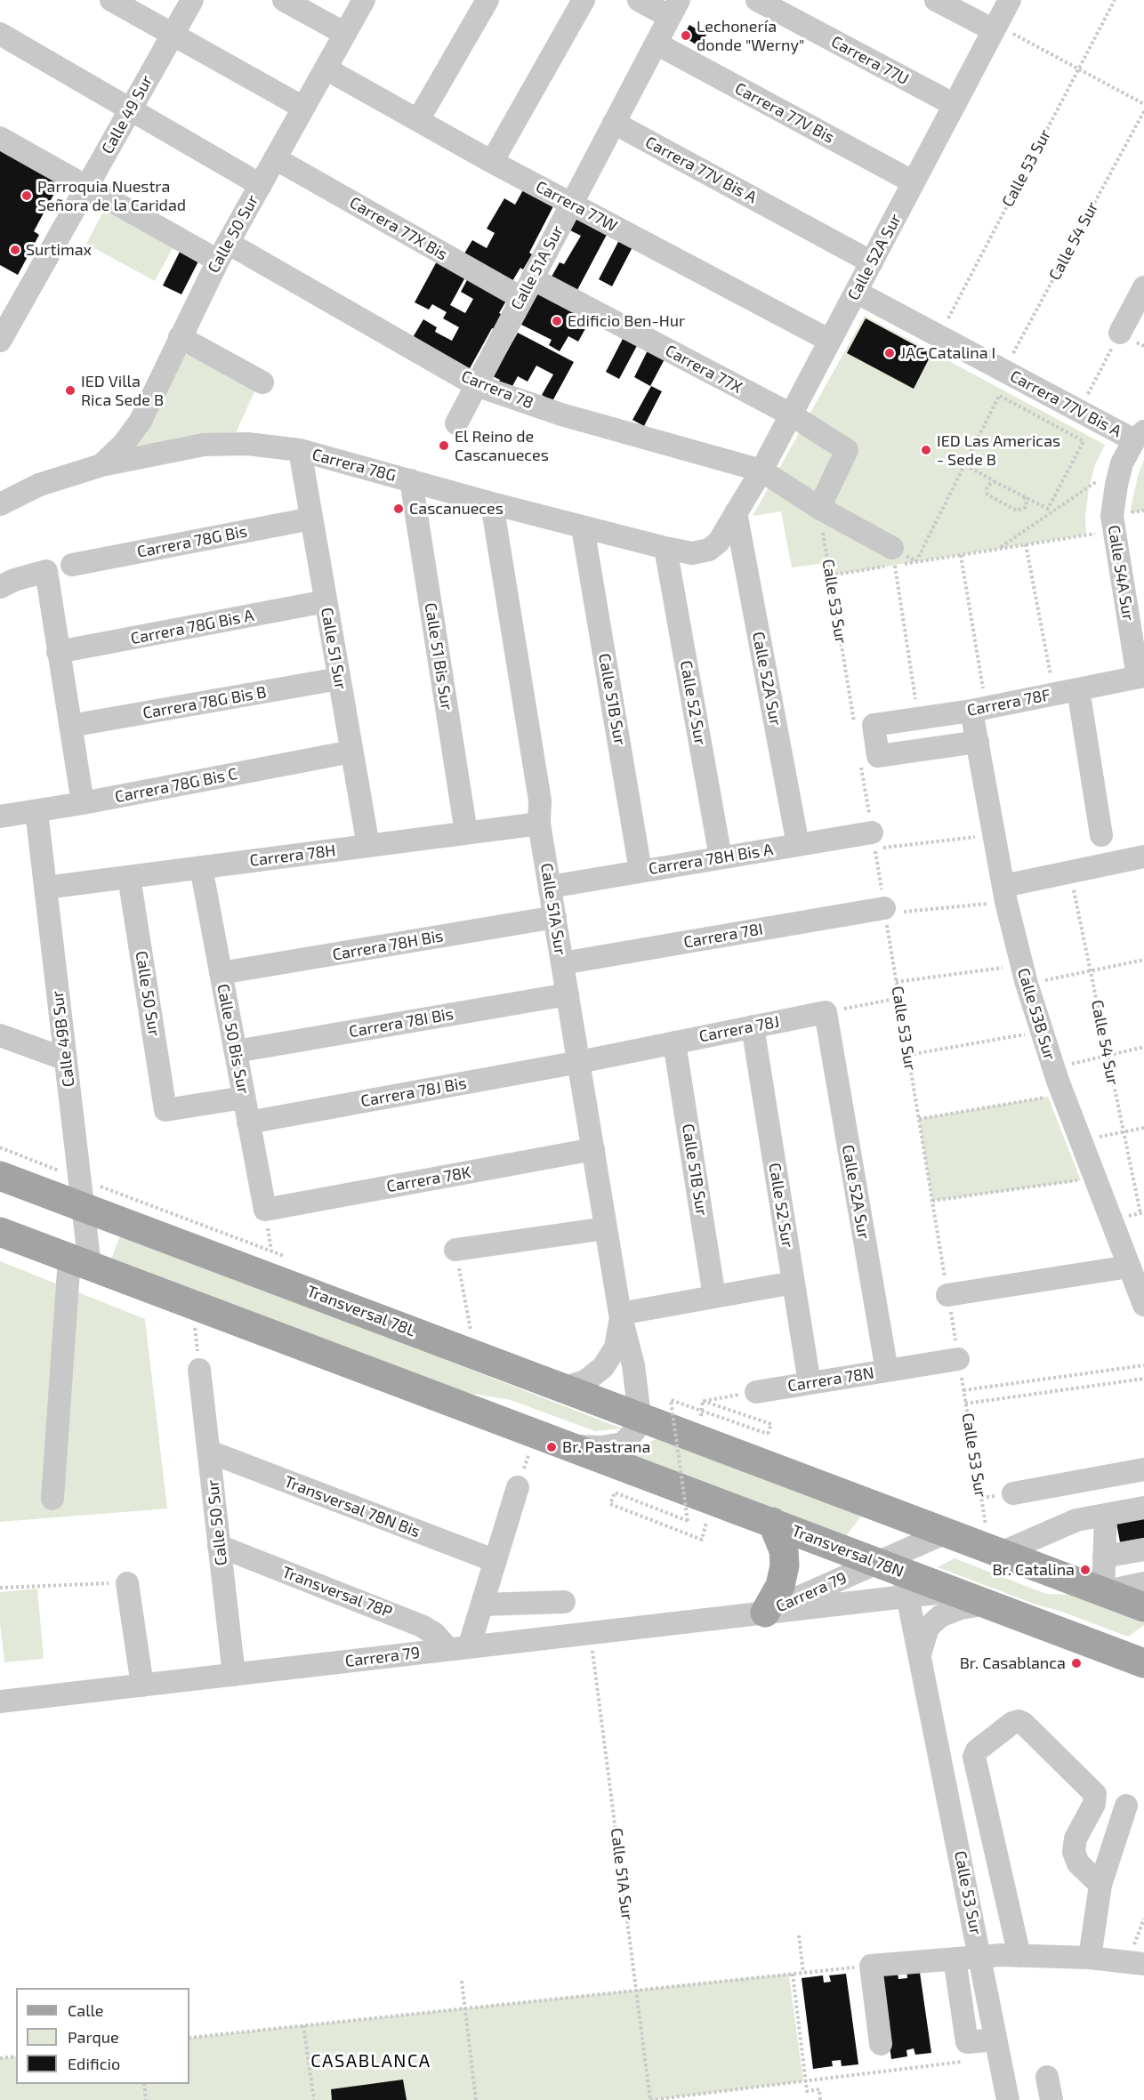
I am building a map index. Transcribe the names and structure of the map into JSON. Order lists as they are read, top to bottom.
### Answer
{
  "streets": {
    "main road": ["Transversal 78L", "Transversal 78N"],
    "street": [
      "Carrera 77U",
      "Carrera 77V Bis",
      "Calle 49 Sur",
      "Calle 53 Sur",
      "Carrera 77V Bis A",
      "Carrera 77W",
      "Carrera 77X Bis",
      "Calle 50 Sur",
      "Calle 52A Sur",
      "Calle 51A Sur",
      "Carrera 77X",
      "Carrera 78",
      "Carrera 78G",
      "Carrera 78G Bis",
      "Calle 54A Sur",
      "Carrera 78G Bis A",
      "Calle 51 Sur",
      "Calle 51 Bis Sur",
      "Calle 51B Sur",
      "Carrera 78G Bis B",
      "Calle 52 Sur",
      "Carrera 78F",
      "Carrera 78G Bis C",
      "Carrera 78H",
      "Carrera 78H Bis A",
      "Carrera 78I",
      "Carrera 78H Bis",
      "Calle 53B Sur",
      "Carrera 78I Bis",
      "Carrera 78J",
      "Calle 49B Sur",
      "Calle 50 Bis Sur",
      "Carrera 78J Bis",
      "Carrera 78K",
      "Carrera 78N",
      "Transversal 78N Bis",
      "Transversal 78P",
      "Carrera 79"
    ],
    "path": ["Calle 54 Sur"]
  },
  "crossings": [
    ["Carrera 77U", "Calle 52A Sur"],
    ["Carrera 77V Bis", "Calle 52A Sur"],
    ["Carrera 77V Bis", "Calle 51A Sur"],
    ["Calle 49 Sur", "Carrera 78"],
    ["Calle 53 Sur", "Carrera 77V Bis A"],
    ["Calle 53 Sur", "Carrera 77X"],
    ["Calle 53 Sur", "Carrera 78"],
    ["Calle 53 Sur", "Carrera 78F"],
    ["Calle 53 Sur", "Carrera 78H Bis A"],
    ["Calle 53 Sur", "Carrera 78I"],
    ["Calle 53 Sur", "Carrera 78N"],
    ["Calle 53 Sur", "Transversal 78N"],
    ["Calle 53 Sur", "Carrera 79"],
    ["Carrera 77V Bis A", "Calle 54 Sur"],
    ["Carrera 77V Bis A", "Calle 52A Sur"],
    ["Carrera 77V Bis A", "Calle 51A Sur"],
    ["Carrera 77V Bis A", "Calle 54A Sur"],
    ["Carrera 77W", "Calle 50 Sur"],
    ["Carrera 77W", "Calle 52A Sur"],
    ["Carrera 77W", "Calle 51A Sur"],
    ["Carrera 77X Bis", "Calle 50 Sur"],
    ["Carrera 77X Bis", "Calle 51A Sur"],
    ["Carrera 77X Bis", "Carrera 77X"],
    ["Calle 50 Sur", "Carrera 78"],
    ["Calle 50 Sur", "Carrera 78G"],
    ["Calle 50 Sur", "Carrera 78H"],
    ["Calle 50 Sur", "Calle 50 Bis Sur"],
    ["Calle 50 Sur", "Transversal 78N Bis"],
    ["Calle 50 Sur", "Transversal 78P"],
    ["Calle 50 Sur", "Carrera 79"],
    ["Calle 52A Sur", "Carrera 77X"],
    ["Calle 52A Sur", "Carrera 78"],
    ["Calle 52A Sur", "Carrera 78G"],
    ["Calle 52A Sur", "Carrera 78H Bis A"],
    ["Calle 52A Sur", "Carrera 78J"],
    ["Calle 52A Sur", "Carrera 78N"],
    ["Calle 51A Sur", "Carrera 77X"],
    ["Calle 51A Sur", "Carrera 78"],
    ["Calle 51A Sur", "Carrera 78G"],
    ["Calle 51A Sur", "Carrera 78H"],
    ["Calle 51A Sur", "Carrera 78H Bis A"],
    ["Calle 51A Sur", "Carrera 78I"],
    ["Calle 51A Sur", "Carrera 78H Bis"],
    ["Calle 51A Sur", "Carrera 78I Bis"],
    ["Calle 51A Sur", "Carrera 78J"],
    ["Calle 51A Sur", "Carrera 78J Bis"],
    ["Calle 51A Sur", "Carrera 78K"],
    ["Calle 51A Sur", "Transversal 78L"],
    ["Carrera 77X", "Carrera 78"],
    ["Carrera 78G", "Calle 51 Sur"],
    ["Carrera 78G", "Calle 51 Bis Sur"],
    ["Carrera 78G", "Calle 51B Sur"],
    ["Carrera 78G", "Calle 52 Sur"],
    ["Carrera 78G Bis", "Calle 51 Sur"],
    ["Calle 54A Sur", "Carrera 78F"],
    ["Carrera 78G Bis A", "Calle 51 Sur"],
    ["Calle 51 Sur", "Carrera 78G Bis B"],
    ["Calle 51 Sur", "Carrera 78G Bis C"],
    ["Calle 51 Sur", "Carrera 78H"],
    ["Calle 51 Bis Sur", "Carrera 78H"],
    ["Calle 51B Sur", "Carrera 78H Bis A"],
    ["Calle 51B Sur", "Carrera 78J"],
    ["Calle 52 Sur", "Carrera 78H Bis A"],
    ["Calle 52 Sur", "Carrera 78J"],
    ["Calle 52 Sur", "Carrera 78N"],
    ["Carrera 78F", "Calle 53B Sur"],
    ["Carrera 78G Bis C", "Calle 49B Sur"],
    ["Carrera 78H", "Calle 49B Sur"],
    ["Carrera 78H", "Calle 50 Bis Sur"],
    ["Carrera 78H Bis", "Calle 50 Bis Sur"],
    ["Carrera 78I Bis", "Calle 50 Bis Sur"],
    ["Carrera 78J", "Carrera 78J Bis"],
    ["Calle 49B Sur", "Transversal 78L"],
    ["Calle 50 Bis Sur", "Carrera 78J Bis"],
    ["Calle 50 Bis Sur", "Carrera 78K"],
    ["Transversal 78N", "Carrera 79"],
    ["Transversal 78P", "Carrera 79"]
  ],
  "districts": ["CASABLANCA"],
  "places": [
    "Lechonería donde \"Werny\"",
    "Parroquia Nuestra Señora de la Caridad",
    "Surtimax",
    "Edificio Ben-Hur",
    "JAC Catalina I",
    "IED Villa Rica Sede B",
    "El Reino de Cascanueces",
    "IED Las Americas - Sede B",
    "Cascanueces",
    "Br. Pastrana",
    "Br. Catalina",
    "Br. Casablanca"
  ],
  "legend": ["Calle", "Parque", "Edificio"]
}
